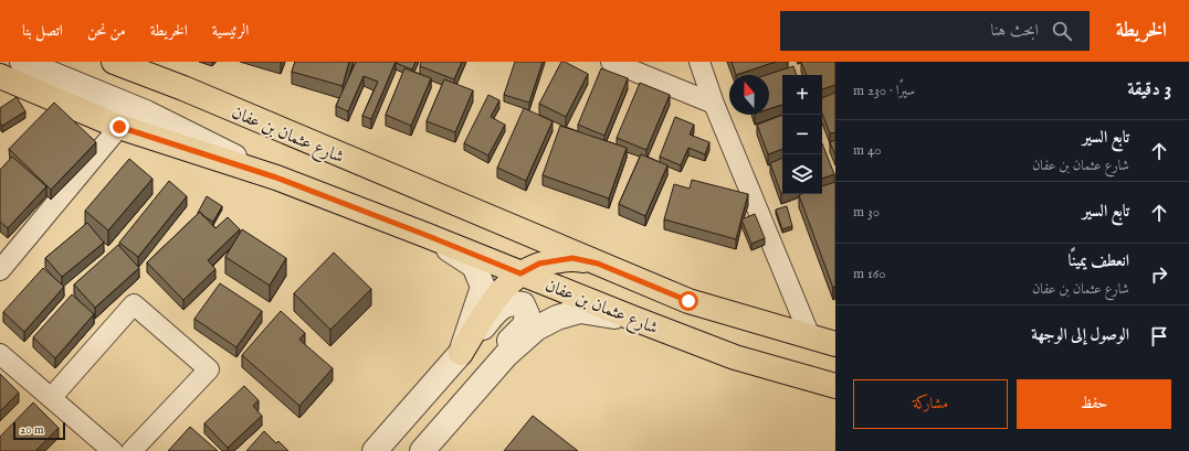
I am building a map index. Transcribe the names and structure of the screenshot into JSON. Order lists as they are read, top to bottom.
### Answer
{
  "streets": {
    "main road": ["شارع عثمان بن عفان"]
  },
  "scale_bar": "20 m",
  "north": "top",
  "page": {
    "header": "الخريطة",
    "search": "ابحث هنا",
    "nav": [
      "الرئيسية",
      "الخريطة",
      "من نحن",
      "اتصل بنا"
    ],
    "heading": ["3 دقيقة", "سيرًا · 230 m"],
    "map_buttons": ["+", "−"],
    "list": [
      ["تابع السير", "شارع عثمان بن عفان", "40 m"],
      ["تابع السير", "30 m"],
      ["انعطف يمينًا", "شارع عثمان بن عفان", "160 m"],
      "الوصول إلى الوجهة"
    ],
    "buttons": ["حفظ", "مشاركة"],
    "scale": "20 m"
  }
}
